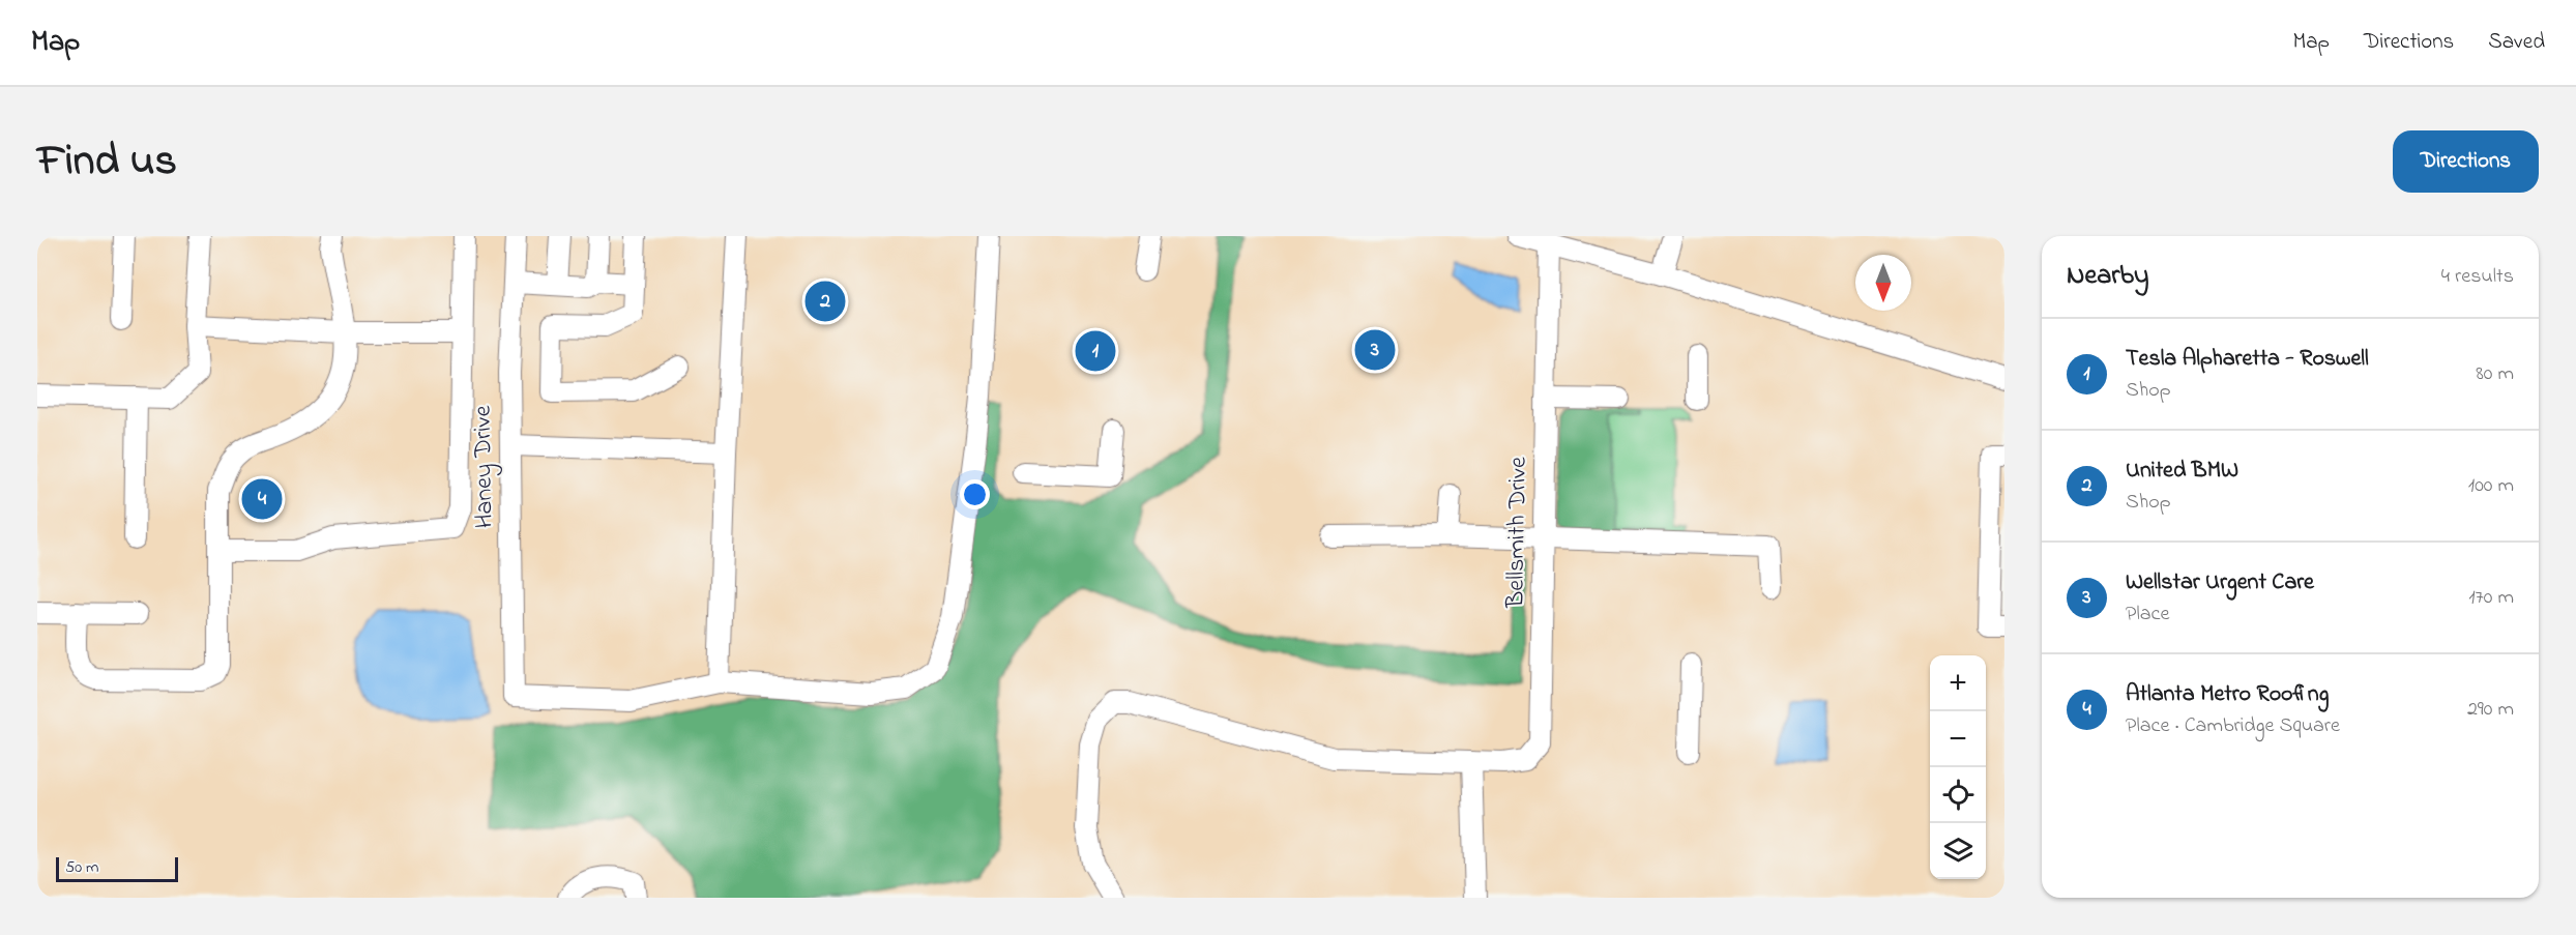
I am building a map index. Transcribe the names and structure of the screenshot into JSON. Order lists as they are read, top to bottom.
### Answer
{
  "streets": {
    "street": ["Haney Drive", "Bellsmith Drive"]
  },
  "scale_bar": "50 m",
  "north": "bottom",
  "page": {
    "header": "Map",
    "nav": ["Map", "Directions", "Saved"],
    "title": "Find us",
    "buttons": "Directions",
    "heading": ["Nearby", "4 results"],
    "pins": [
      "2",
      "3",
      "1",
      "4"
    ],
    "list": [
      {
        "mark": "1",
        "name": "Tesla Alpharetta - Roswell",
        "note": "Shop",
        "value": "80 m"
      },
      {
        "mark": "2",
        "name": "United BMW",
        "note": "Shop",
        "value": "100 m"
      },
      {
        "mark": "3",
        "name": "Wellstar Urgent Care",
        "note": "Place",
        "value": "170 m"
      },
      {
        "mark": "4",
        "name": "Atlanta Metro Roofing",
        "note": "Place · Cambridge Square",
        "value": "290 m"
      }
    ],
    "map_buttons": ["+", "−"],
    "scale": "50 m"
  }
}
